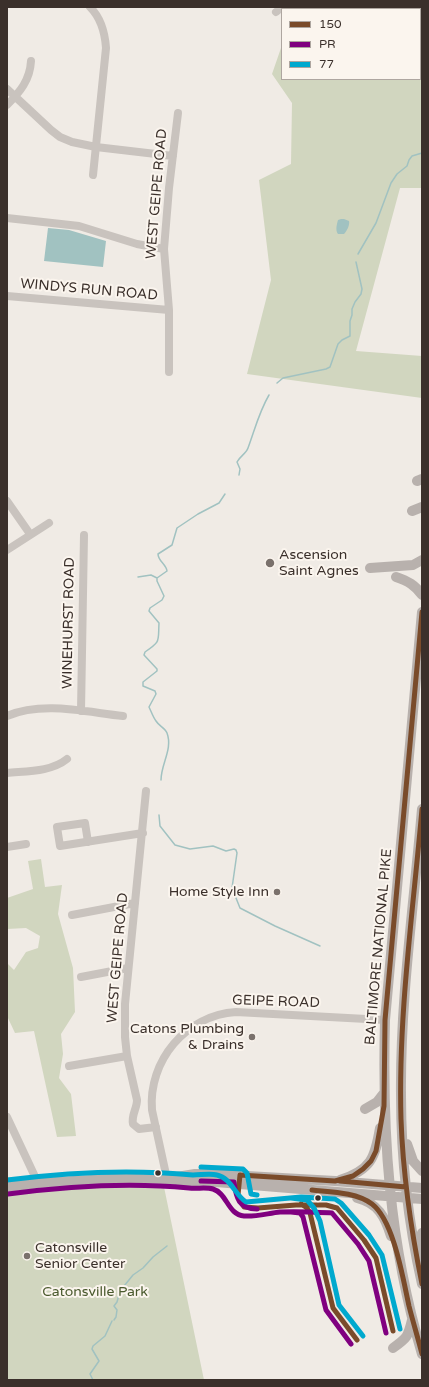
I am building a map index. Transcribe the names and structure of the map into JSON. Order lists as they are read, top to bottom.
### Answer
{
  "streets": {
    "main road": ["BALTIMORE NATIONAL PIKE"],
    "street": [
      "WEST GEIPE ROAD",
      "WINDYS RUN ROAD",
      "WINEHURST ROAD",
      "GEIPE ROAD"
    ]
  },
  "crossings": [
    ["WEST GEIPE ROAD", "WINDYS RUN ROAD"],
    ["WEST GEIPE ROAD", "GEIPE ROAD"],
    ["BALTIMORE NATIONAL PIKE", "GEIPE ROAD"]
  ],
  "parks": ["Catonsville Park"],
  "places": [
    "Ascension Saint Agnes",
    "Home Style Inn",
    "Catons Plumbing & Drains",
    "Catonsville Senior Center"
  ],
  "lines": ["transit line 150", "transit line 77", "transit line PR"],
  "legend": ["150", "PR", "77"]
}
